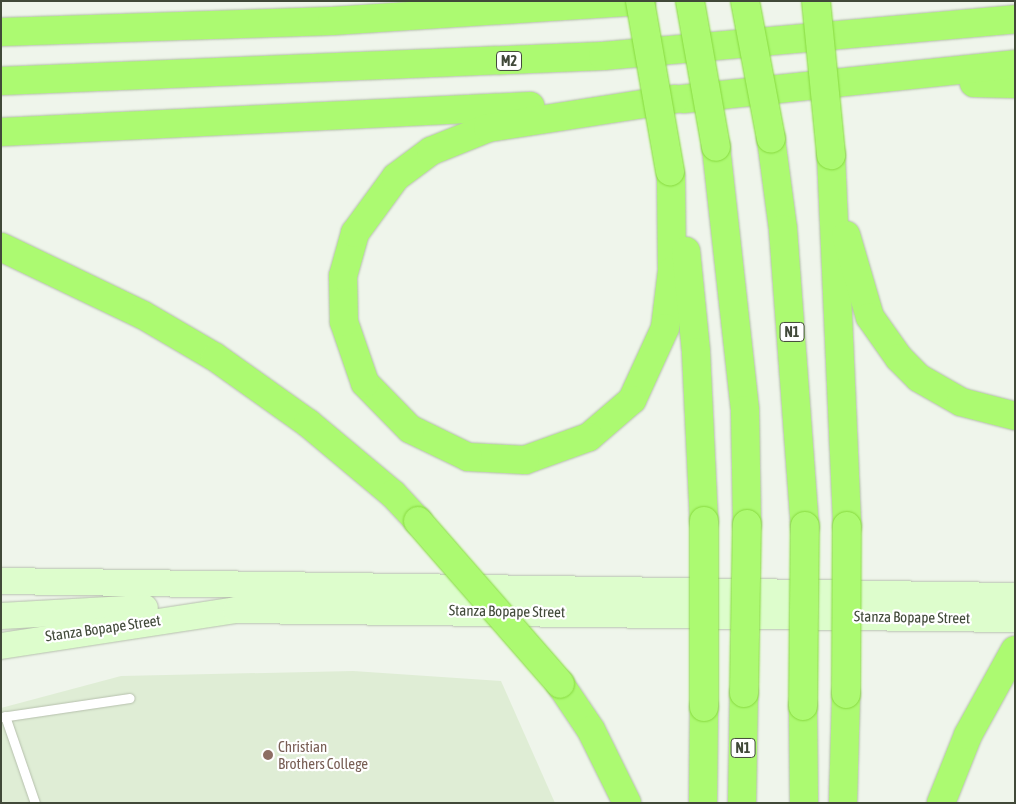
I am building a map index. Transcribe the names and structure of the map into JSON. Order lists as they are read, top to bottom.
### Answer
{
  "streets": {
    "highway": ["M2", "N1"],
    "main road": ["Stanza Bopape Street"]
  },
  "places": ["Christian Brothers College"]
}
